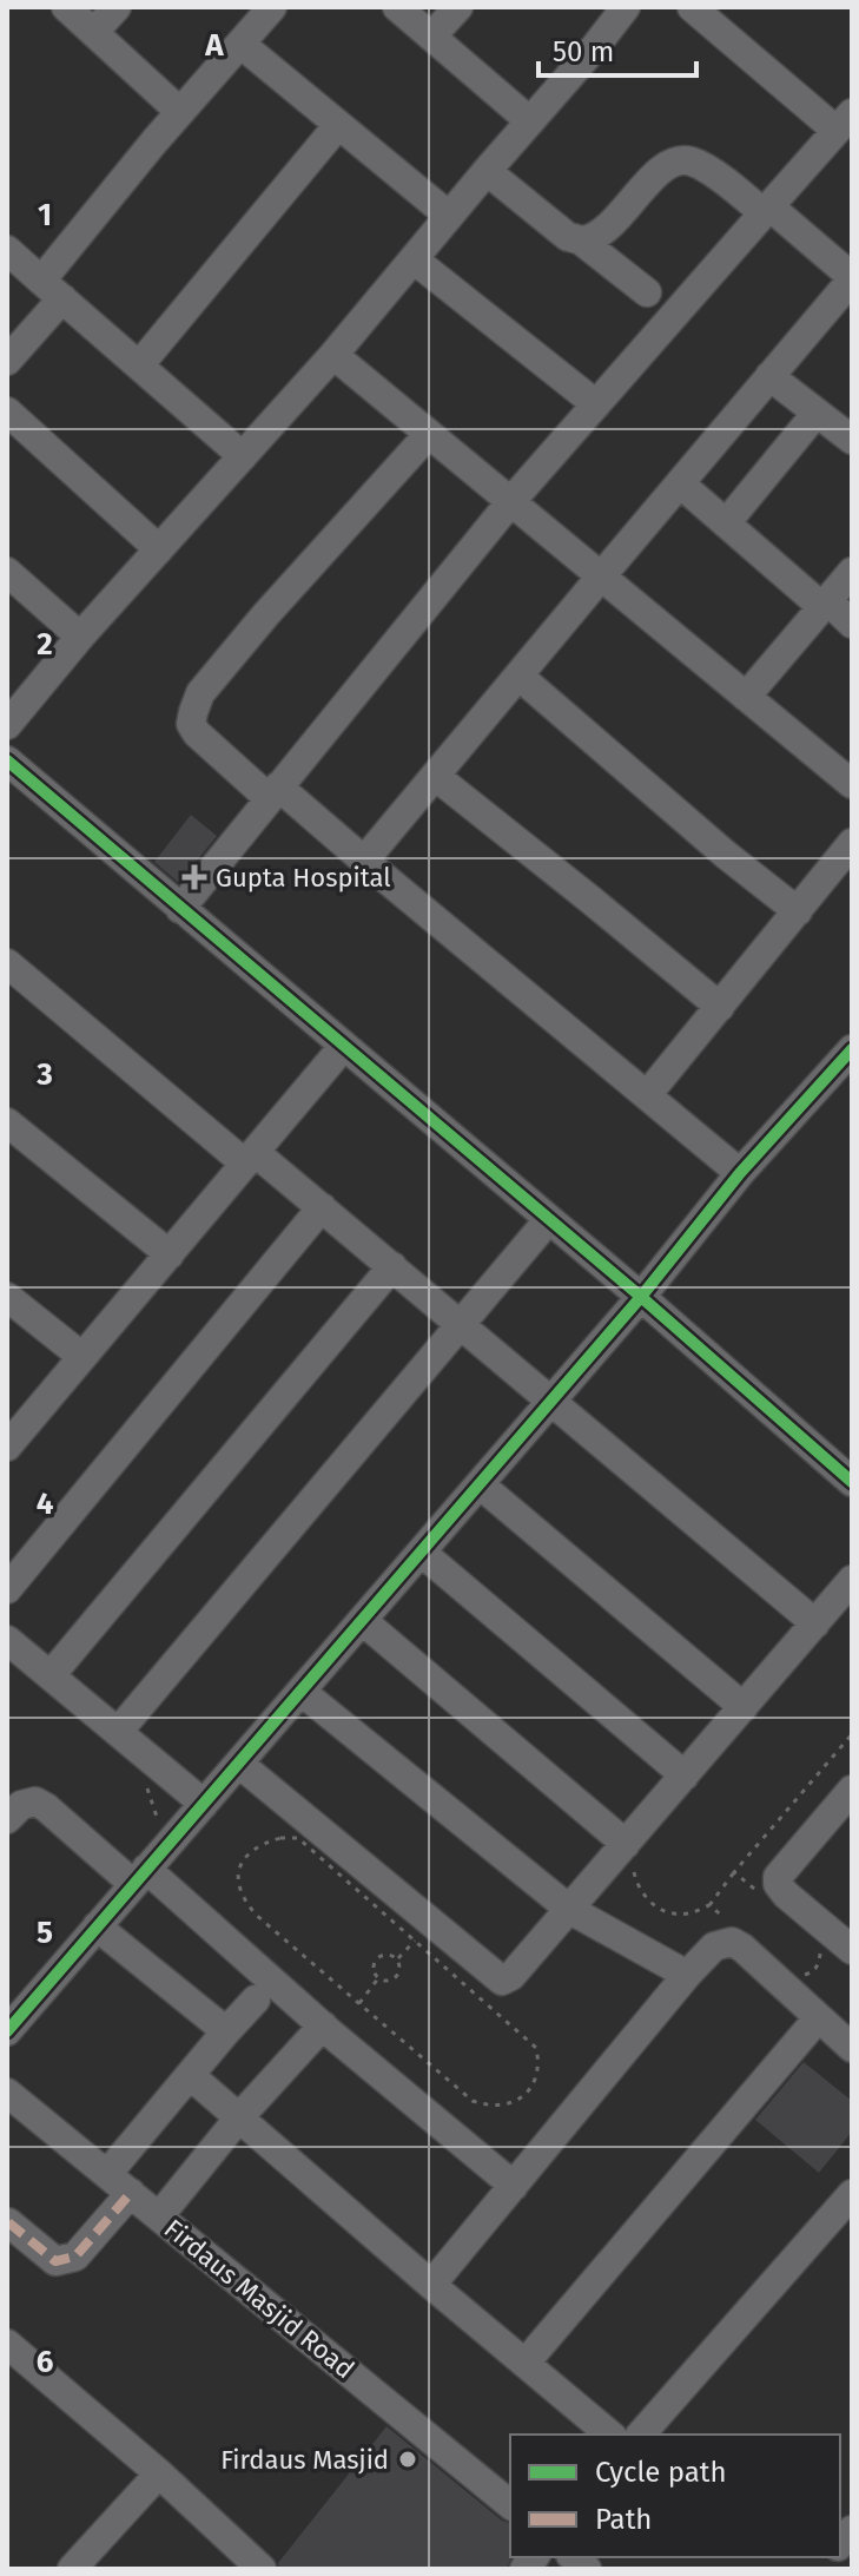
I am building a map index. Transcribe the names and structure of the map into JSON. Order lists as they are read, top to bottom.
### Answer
{
  "streets": {
    "street": ["Firdaus Masjid Road"]
  },
  "places": {
    "health": ["Gupta Hospital"],
    "other": ["Firdaus Masjid"]
  },
  "legend": ["Cycle path", "Path"],
  "scale_bar": "50 m",
  "grid": {
    "columns": ["A"],
    "rows": [
      "1",
      "2",
      "3",
      "4",
      "5",
      "6"
    ]
  }
}
